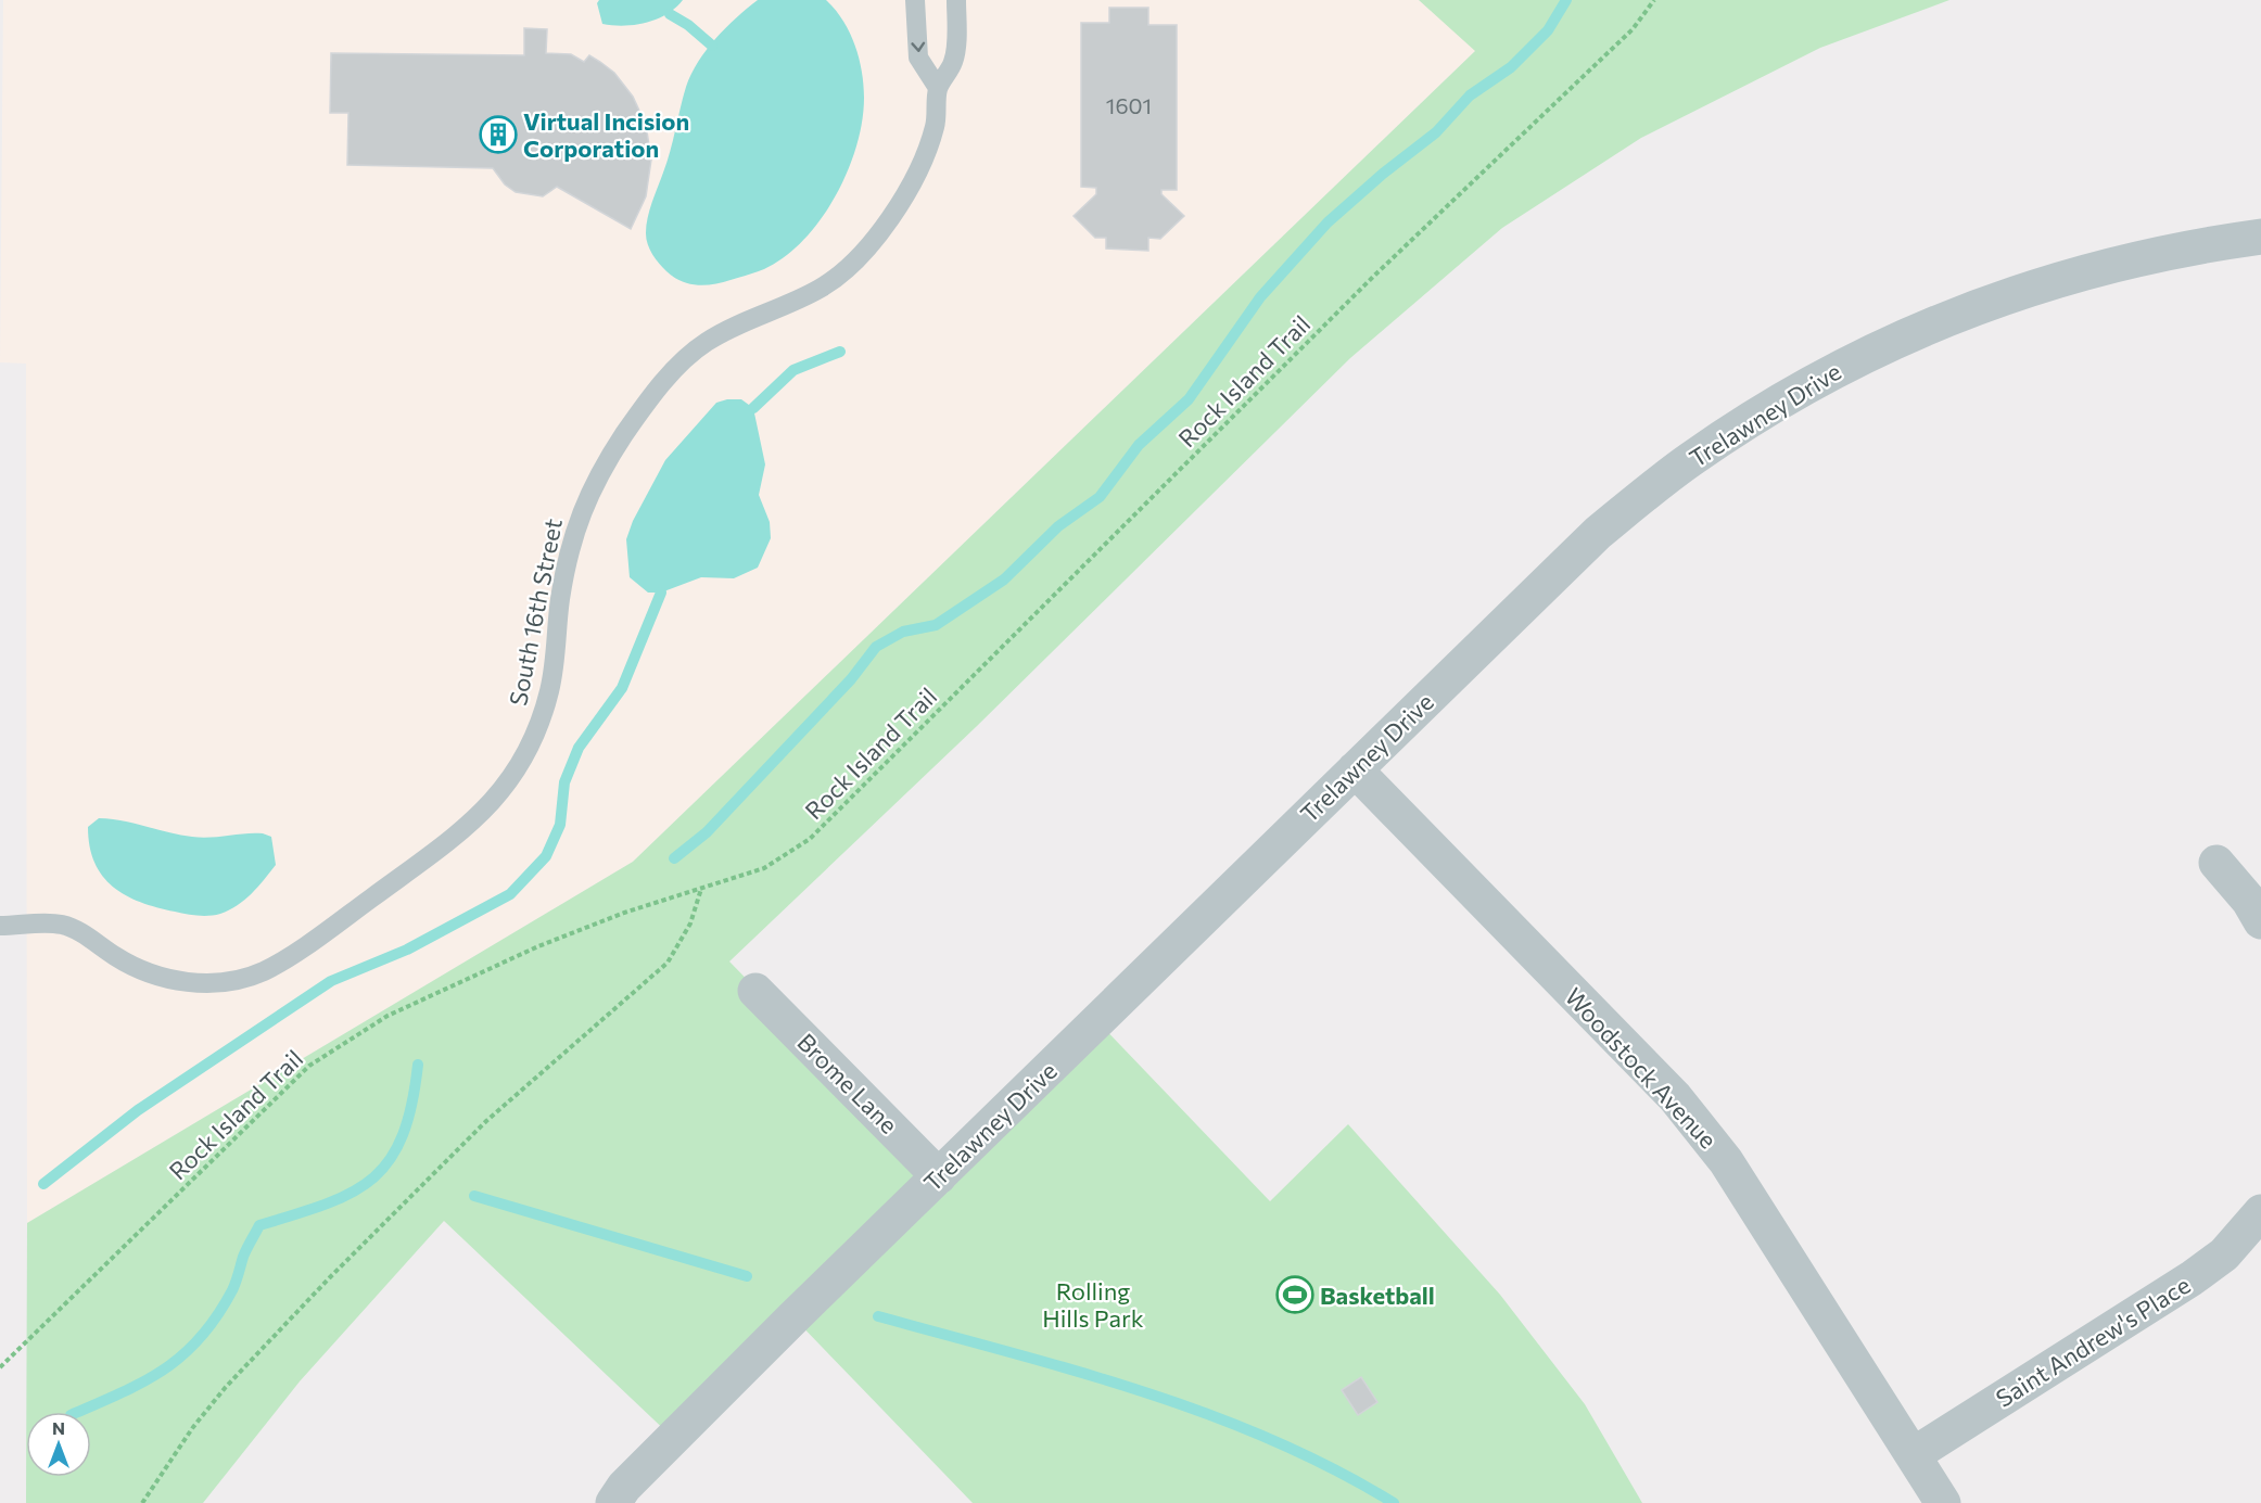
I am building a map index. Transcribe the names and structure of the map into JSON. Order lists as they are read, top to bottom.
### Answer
{
  "streets": {
    "street": [
      "Trelawney Drive",
      "Woodstock Avenue",
      "Brome Lane",
      "Saint Andrew's Place"
    ],
    "lane": ["South 16th Street"],
    "path": ["Rock Island Trail"]
  },
  "crossings": [
    ["Trelawney Drive", "Woodstock Avenue"],
    ["Trelawney Drive", "Brome Lane"],
    ["Woodstock Avenue", "Saint Andrew's Place"]
  ],
  "parks": ["Rolling Hills Park"],
  "places": {
    "building": ["Virtual Incision Corporation"],
    "sports": ["Basketball"]
  },
  "house_numbers": ["1601"],
  "north": "top"
}
